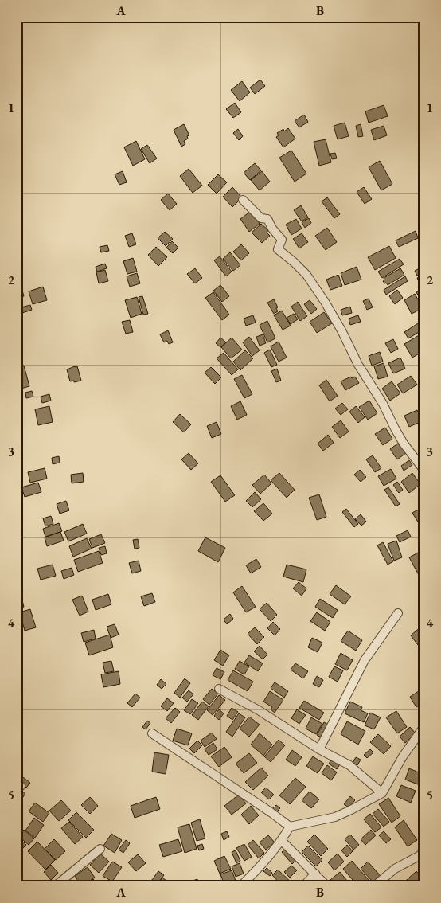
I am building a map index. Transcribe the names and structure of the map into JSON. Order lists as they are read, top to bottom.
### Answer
{
  "grid": {
    "columns": ["A", "B"],
    "rows": [
      "1",
      "2",
      "3",
      "4",
      "5"
    ]
  }
}
